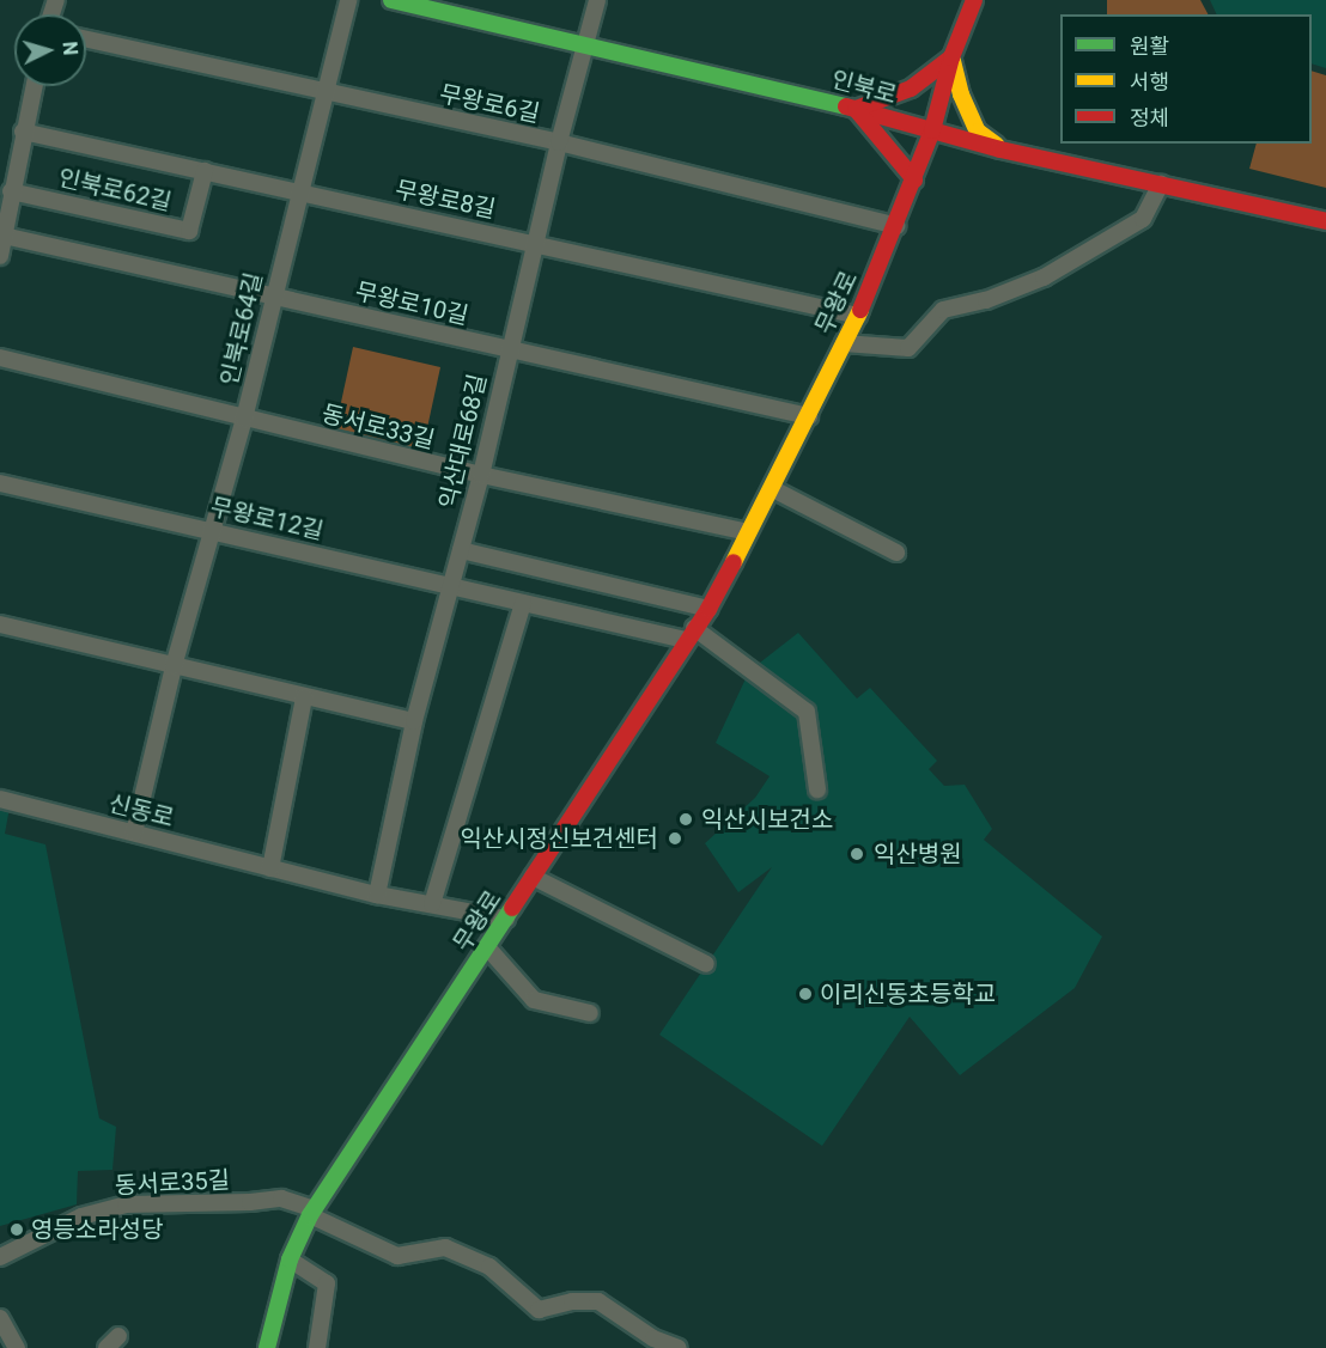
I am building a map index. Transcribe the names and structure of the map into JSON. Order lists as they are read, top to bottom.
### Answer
{
  "streets": {
    "street": [
      "인북로",
      "무왕로6길",
      "인북로62길",
      "무왕로8길",
      "무왕로",
      "무왕로10길",
      "인북로64길",
      "동서로33길",
      "익산대로68길",
      "무왕로12길",
      "신동로",
      "동서로35길"
    ]
  },
  "crossings": [
    ["인북로", "무왕로"],
    ["인북로", "익산대로68길"],
    ["무왕로6길", "무왕로"],
    ["무왕로6길", "인북로64길"],
    ["무왕로6길", "익산대로68길"],
    ["인북로62길", "무왕로8길"],
    ["무왕로8길", "무왕로"],
    ["무왕로8길", "인북로64길"],
    ["무왕로8길", "익산대로68길"],
    ["무왕로", "무왕로10길"],
    ["무왕로", "동서로33길"],
    ["무왕로", "무왕로12길"],
    ["무왕로", "신동로"],
    ["무왕로", "동서로35길"],
    ["무왕로10길", "인북로64길"],
    ["무왕로10길", "익산대로68길"],
    ["인북로64길", "동서로33길"],
    ["인북로64길", "무왕로12길"],
    ["인북로64길", "신동로"],
    ["동서로33길", "익산대로68길"],
    ["익산대로68길", "무왕로12길"],
    ["익산대로68길", "신동로"]
  ],
  "places": [
    "익산시보건소",
    "익산시정신보건센터",
    "익산병원",
    "이리신동초등학교",
    "영등소라성당"
  ],
  "legend": ["원활", "서행", "정체"],
  "north": "right"
}
